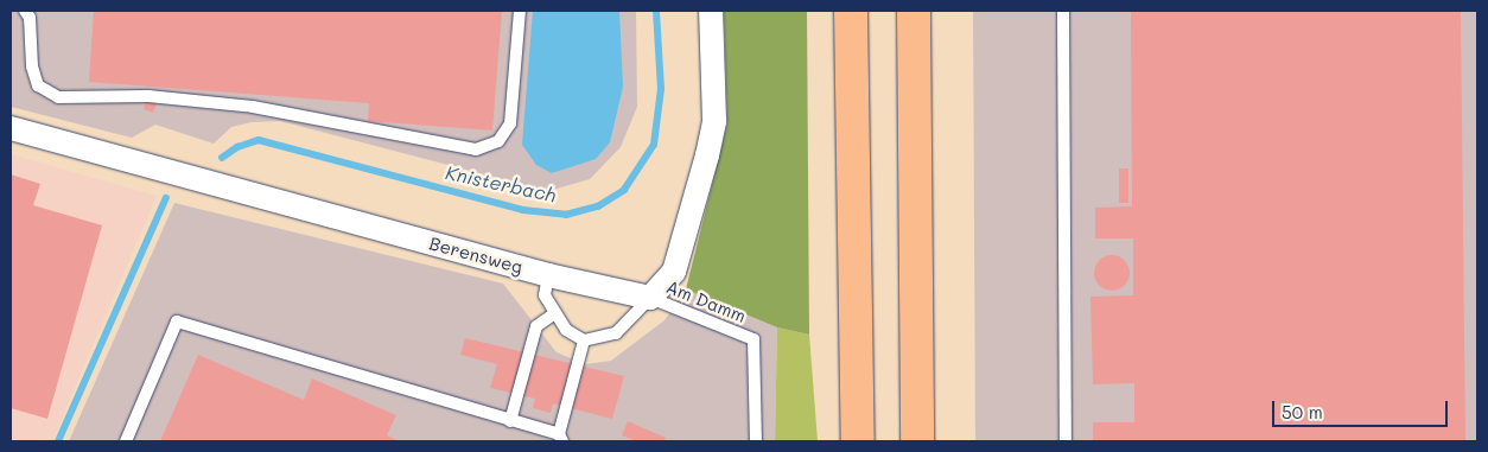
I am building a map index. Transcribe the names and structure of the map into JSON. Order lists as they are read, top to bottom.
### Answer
{
  "streets": {
    "street": ["Berensweg"],
    "lane": ["Am Damm"]
  },
  "crossings": [
    ["Berensweg", "Am Damm"]
  ],
  "water": ["Knisterbach"],
  "scale_bar": "50 m"
}
